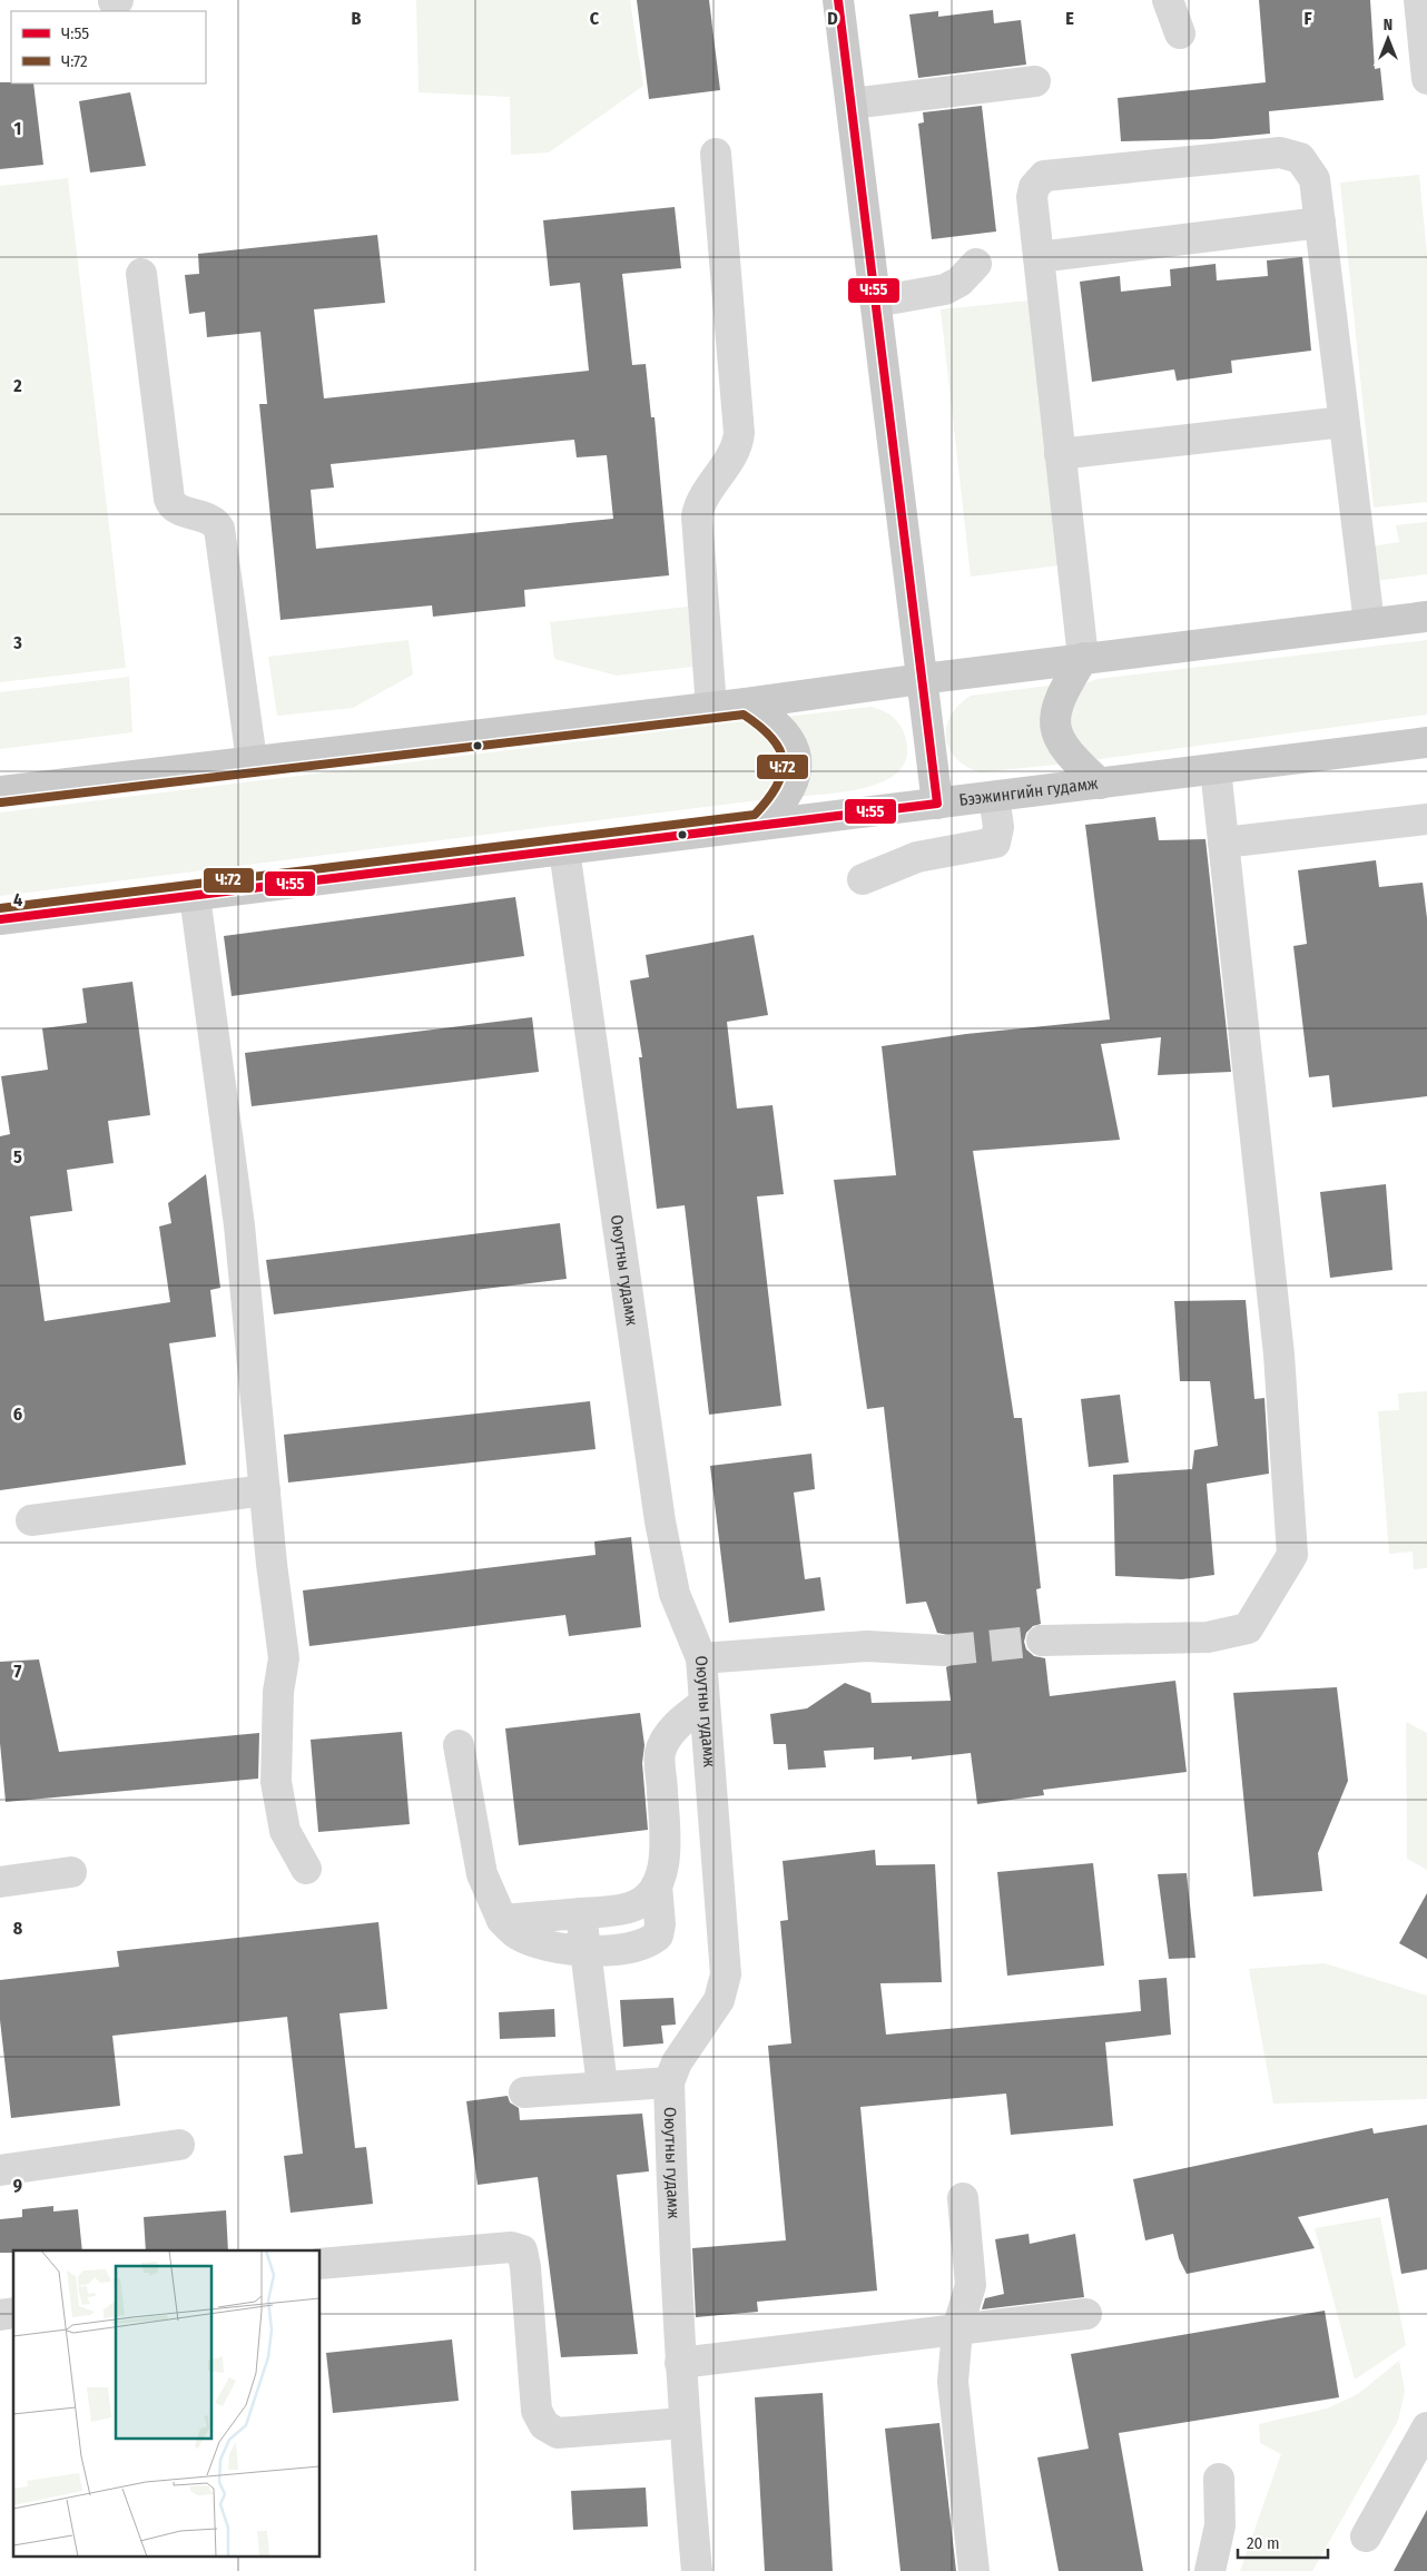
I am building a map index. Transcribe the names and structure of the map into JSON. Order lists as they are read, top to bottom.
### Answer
{
  "streets": {
    "main road": ["Бээжингийн гудамж"],
    "street": ["Оюутны гудамж"]
  },
  "crossings": [
    ["Бээжингийн гудамж", "Оюутны гудамж"]
  ],
  "lines": ["transit line Ч:55", "transit line Ч:72"],
  "legend": ["Ч:55", "Ч:72"],
  "scale_bar": "20 m",
  "north": "top",
  "grid": {
    "columns": [
      "B",
      "C",
      "D",
      "E",
      "F"
    ],
    "rows": [
      "1",
      "2",
      "3",
      "4",
      "5",
      "6",
      "7",
      "8",
      "9"
    ]
  }
}
